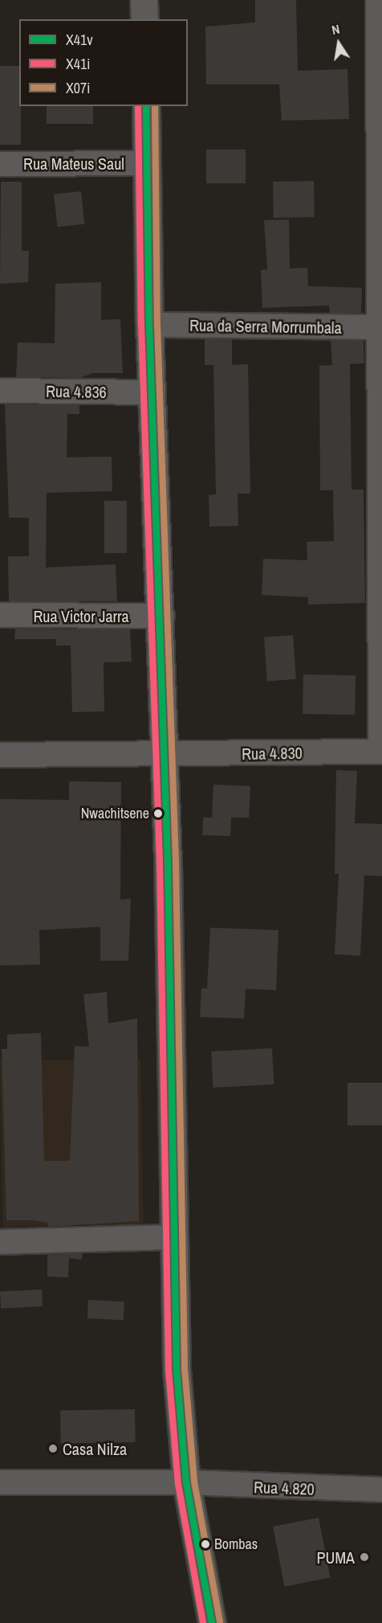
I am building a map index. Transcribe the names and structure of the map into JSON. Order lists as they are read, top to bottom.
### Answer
{
  "streets": {
    "street": [
      "Rua Mateus Saul",
      "Rua da Serra Morrumbala",
      "Rua 4.836",
      "Rua Victor Jarra",
      "Rua 4.830",
      "Rua 4.820"
    ]
  },
  "places": [
    "Nwachitsene",
    "Casa Nilza",
    "Bombas",
    "PUMA"
  ],
  "lines": ["transit line X41v", "transit line X41i", "transit line X07i"],
  "legend": ["X41v", "X41i", "X07i"],
  "north": "top"
}
